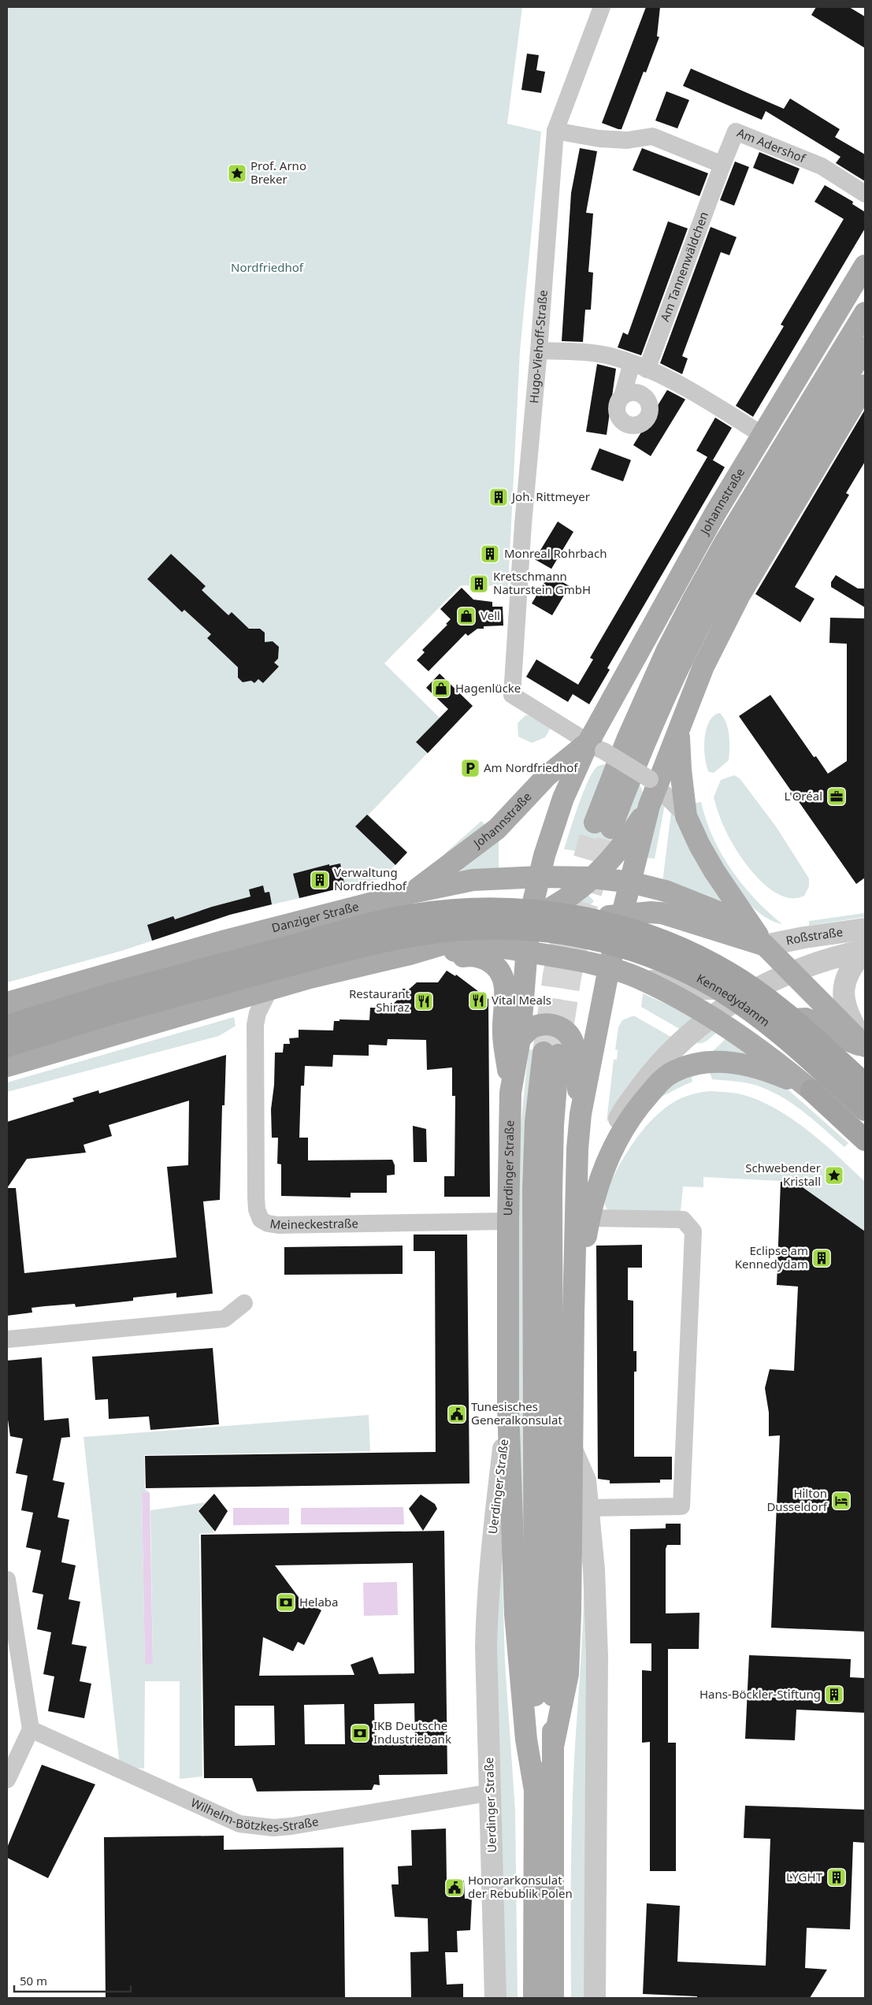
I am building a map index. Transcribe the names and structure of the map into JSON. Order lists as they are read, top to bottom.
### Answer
{
  "streets": {
    "highway": ["Kennedydamm"],
    "main road": ["Johannstraße", "Danziger Straße", "Uerdinger Straße"],
    "street": [
      "Am Adershof",
      "Am Tannenwäldchen",
      "Hugo-Viehoff-Straße",
      "Roßstraße",
      "Meineckestraße",
      "Wilhelm-Bötzkes-Straße"
    ]
  },
  "crossings": [
    ["Am Adershof", "Am Tannenwäldchen"],
    ["Hugo-Viehoff-Straße", "Johannstraße"],
    ["Johannstraße", "Danziger Straße"],
    ["Johannstraße", "Kennedydamm"],
    ["Johannstraße", "Uerdinger Straße"],
    ["Roßstraße", "Kennedydamm"],
    ["Kennedydamm", "Uerdinger Straße"],
    ["Uerdinger Straße", "Meineckestraße"],
    ["Uerdinger Straße", "Wilhelm-Bötzkes-Straße"]
  ],
  "parks": ["Nordfriedhof"],
  "places": {
    "place": ["Prof. Arno Breker", "Schwebender Kristall"],
    "building": [
      "Joh. Rittmeyer",
      "Monreal Rohrbach",
      "Kretschmann Naturstein GmbH",
      "Verwaltung Nordfriedhof",
      "Eclipse am Kennedydam",
      "Hans-Böckler-Stiftung",
      "LYGHT"
    ],
    "shop": ["Vell", "Hagenlücke"],
    "parking": ["Am Nordfriedhof"],
    "office": ["L'Oréal"],
    "restaurant": ["Vital Meals", "Restaurant Shiraz"],
    "public building": ["Tunesisches Generalkonsulat", "Honorarkonsulat der Rebublik Polen"],
    "hotel": ["Hilton Dusseldorf"],
    "bank": ["Helaba", "IKB Deutsche Industriebank"]
  },
  "scale_bar": "50 m"
}
